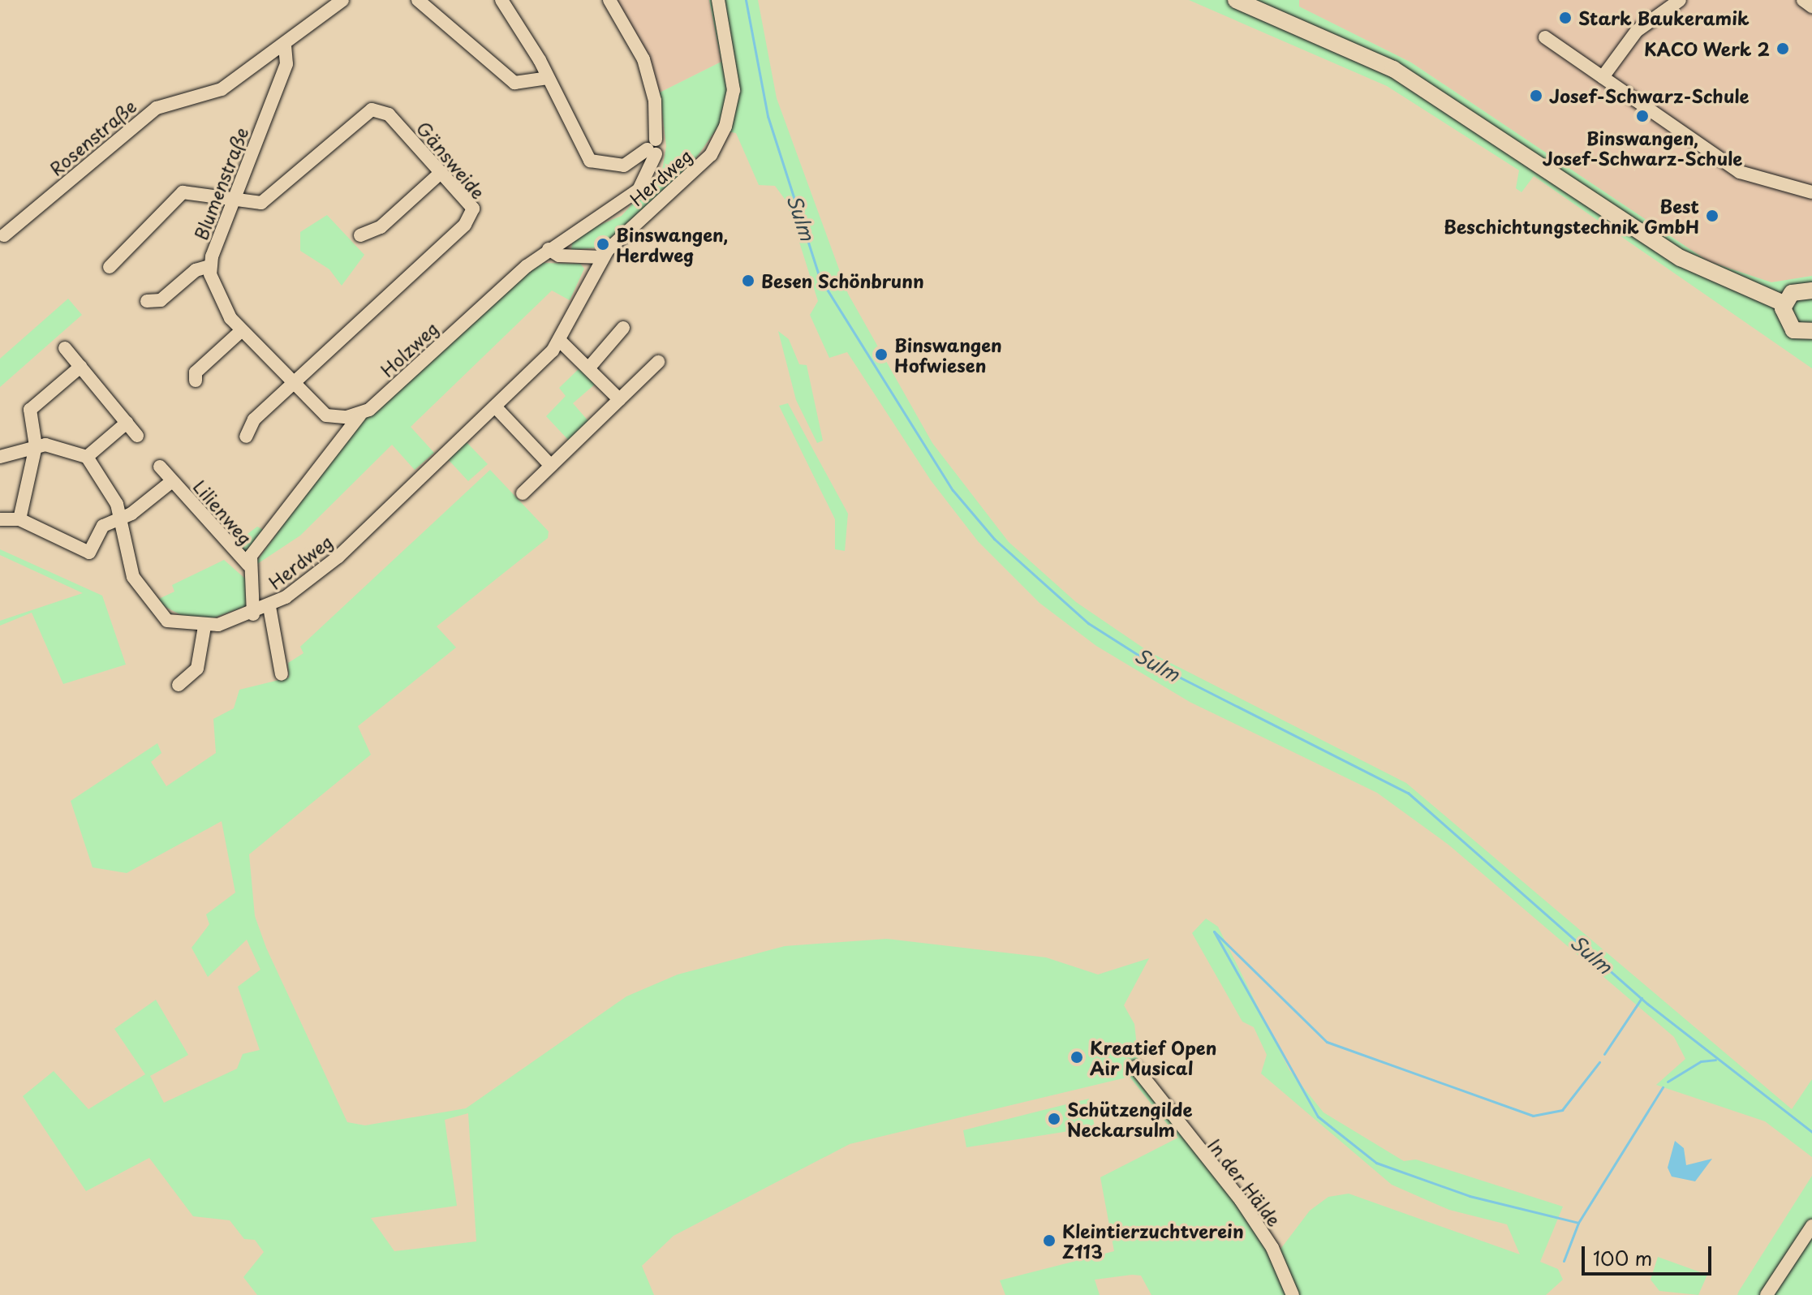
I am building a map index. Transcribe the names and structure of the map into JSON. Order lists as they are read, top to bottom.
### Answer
{
  "streets": {
    "street": [
      "Rosenstraße",
      "Gänsweide",
      "Herdweg",
      "Blumenstraße",
      "Holzweg",
      "Lilienweg",
      "In der Hälde"
    ]
  },
  "crossings": [
    ["Rosenstraße", "Blumenstraße"],
    ["Gänsweide", "Blumenstraße"],
    ["Herdweg", "Lilienweg"],
    ["Blumenstraße", "Holzweg"],
    ["Holzweg", "Lilienweg"]
  ],
  "water": ["Sulm"],
  "places": [
    "Stark Baukeramik",
    "KACO Werk 2",
    "Josef-Schwarz-Schule",
    "Binswangen, Josef-Schwarz-Schule",
    "Best Beschichtungstechnik GmbH",
    "Binswangen, Herdweg",
    "Besen Schönbrunn",
    "Binswangen Hofwiesen",
    "Kreatief Open Air Musical",
    "Schützengilde Neckarsulm",
    "Kleintierzuchtverein Z113"
  ],
  "scale_bar": "100 m"
}
